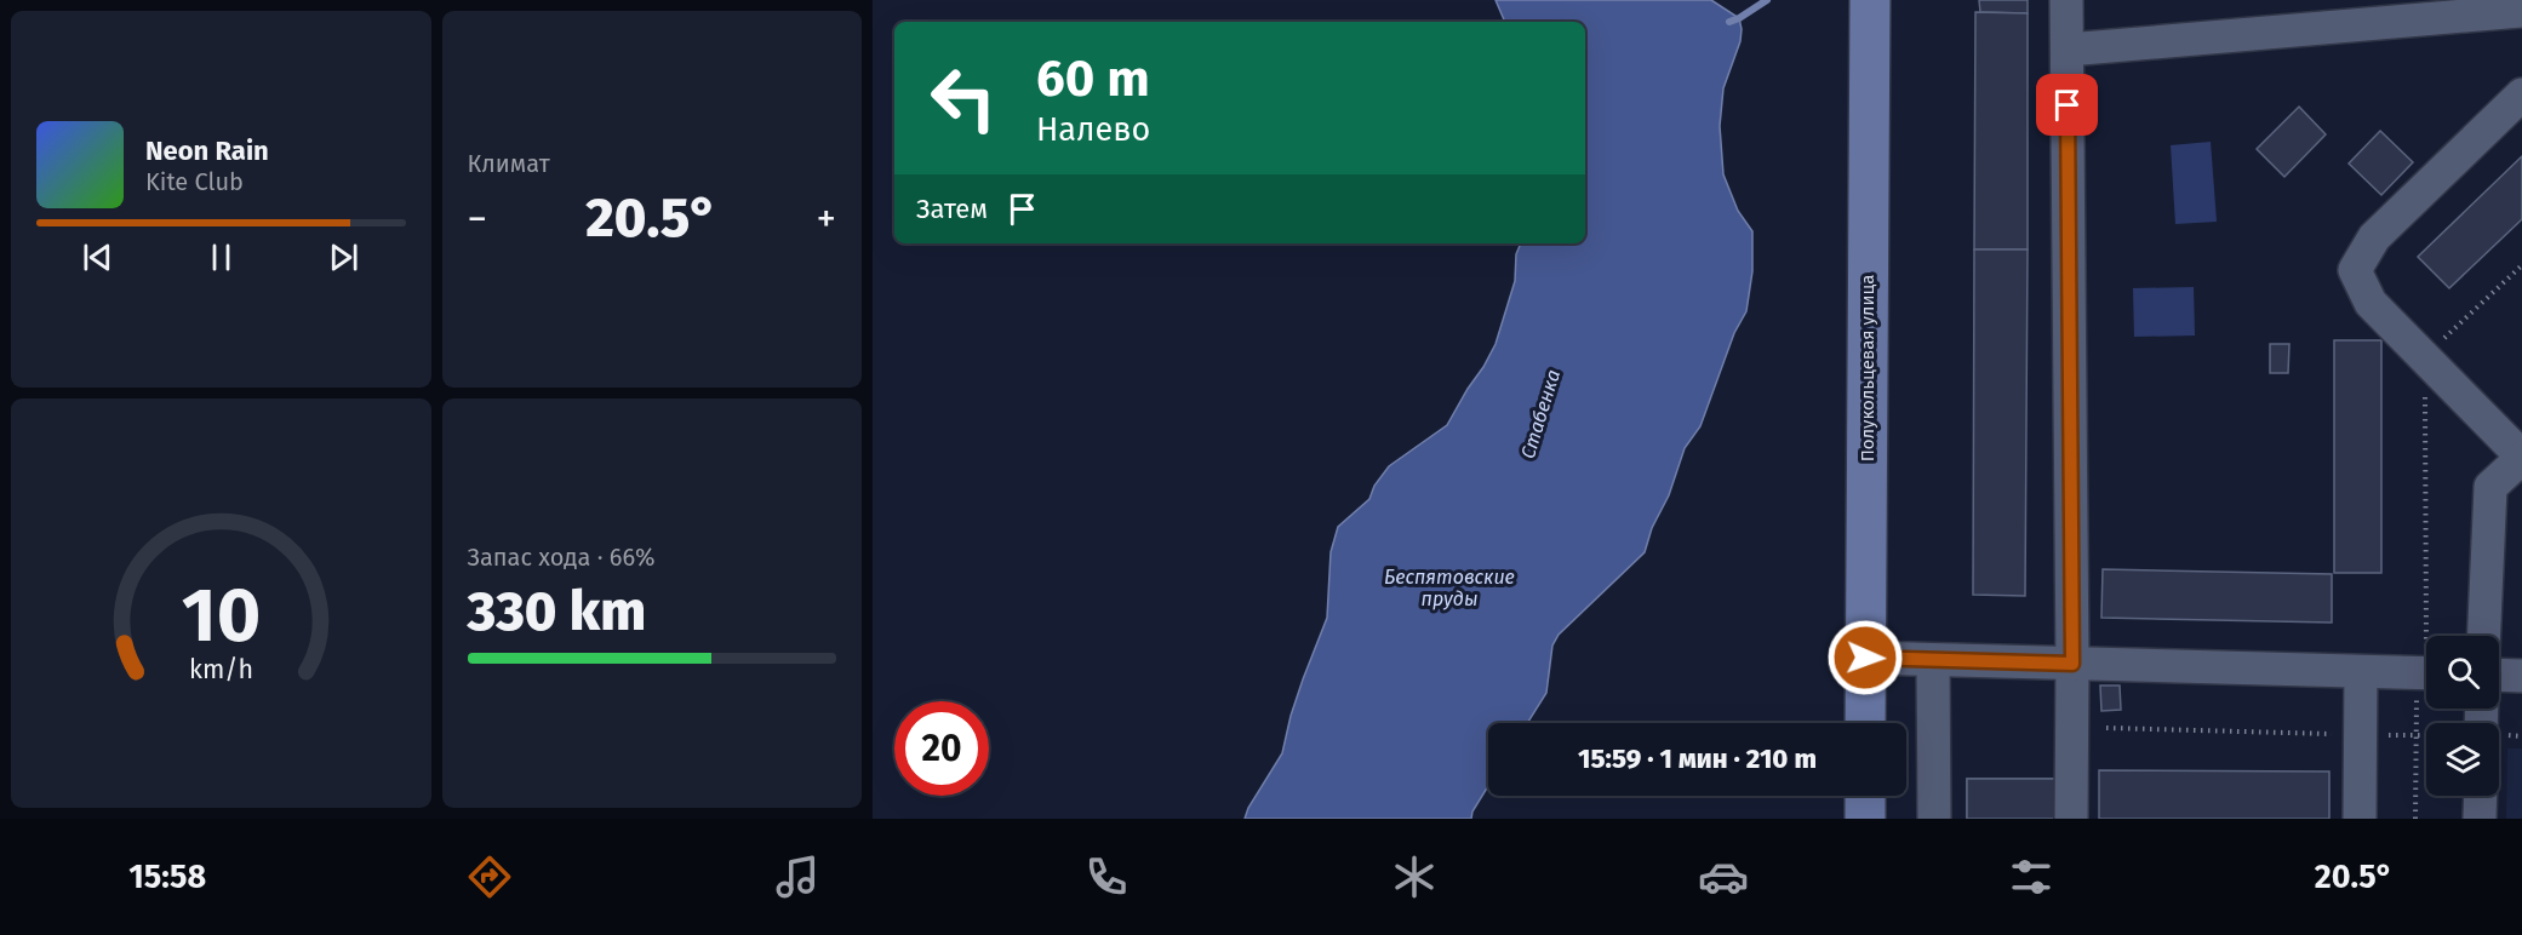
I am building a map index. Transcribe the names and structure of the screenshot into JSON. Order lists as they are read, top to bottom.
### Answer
{
  "streets": {
    "main road": ["Полукольцевая улица"]
  },
  "water": ["Стабенка", "Беспятовские пруды"],
  "page": {
    "tile": [
      "Климат",
      ["Запас хода · 66%", "330 km"]
    ],
    "turn": ["60 m", "Налево"],
    "song": ["Neon Rain", "Kite Club"],
    "then": "Затем",
    "heat": ["−", "20.5°", "+"],
    "limit": "20",
    "trip": "15:59 · 1 мин · 210 m",
    "tabs": ["15:58", "20.5°"],
    "gauge": ["10", "km/h"]
  }
}
